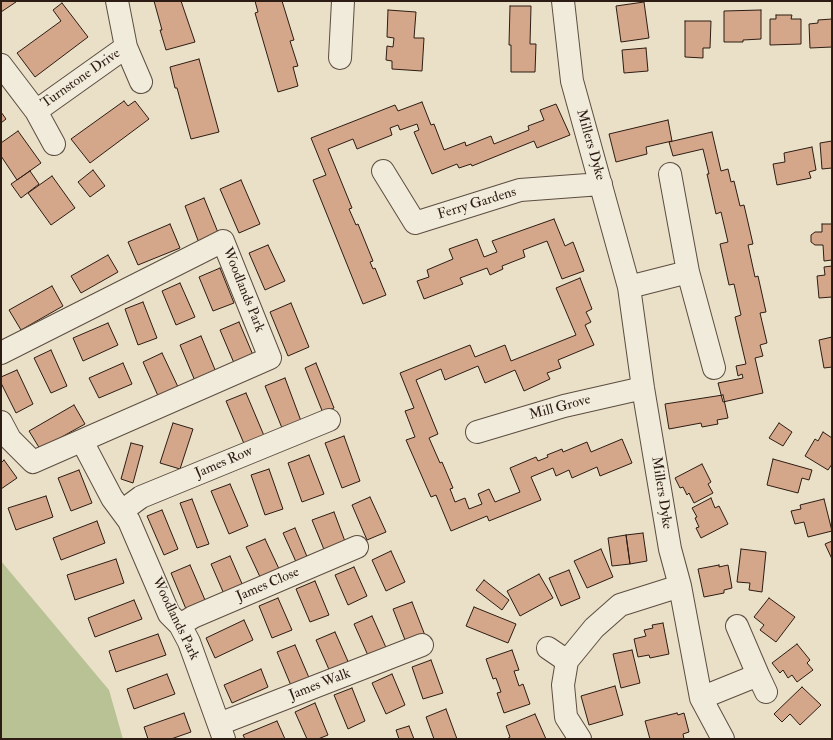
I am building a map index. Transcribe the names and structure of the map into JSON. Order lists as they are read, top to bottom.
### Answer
{
  "streets": {
    "street": [
      "Turnstone Drive",
      "Millers Dyke",
      "Ferry Gardens",
      "Woodlands Park",
      "Mill Grove",
      "James Row",
      "James Close",
      "James Walk"
    ]
  },
  "crossings": [
    ["Millers Dyke", "Ferry Gardens"],
    ["Millers Dyke", "Mill Grove"],
    ["Woodlands Park", "James Row"],
    ["Woodlands Park", "James Close"],
    ["Woodlands Park", "James Walk"]
  ]
}
